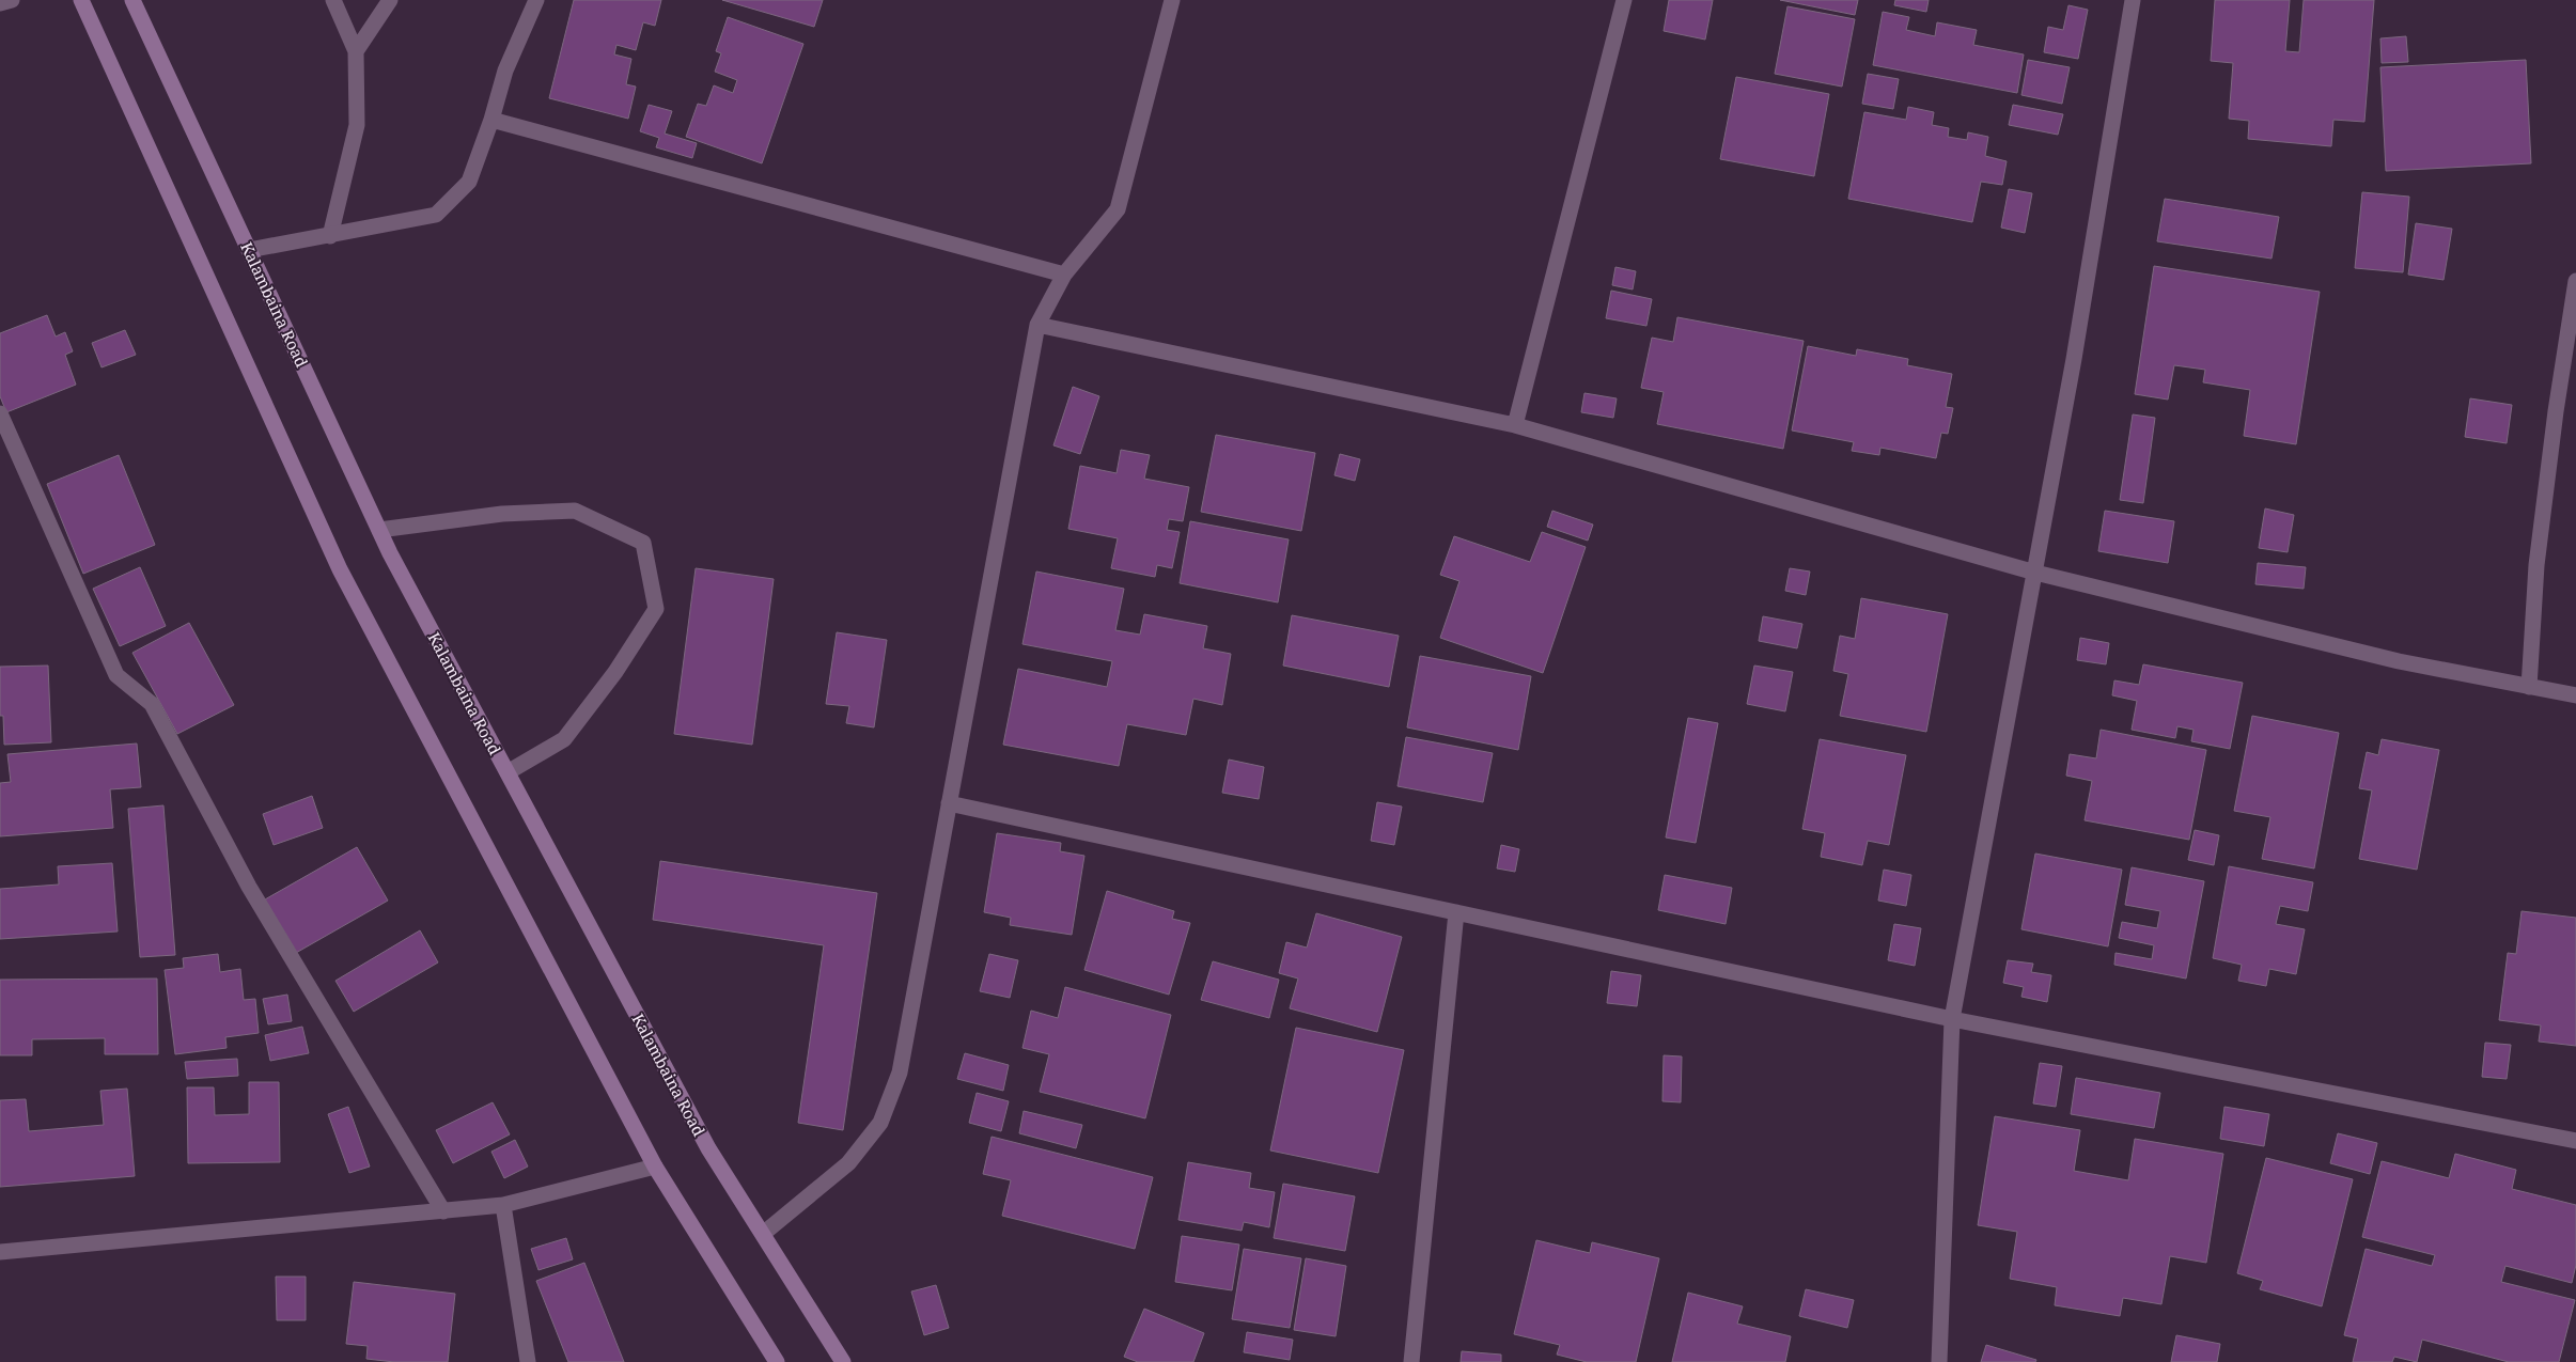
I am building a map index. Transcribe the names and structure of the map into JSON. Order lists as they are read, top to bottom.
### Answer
{
  "streets": {
    "main road": ["Kalambaina Road"]
  }
}
